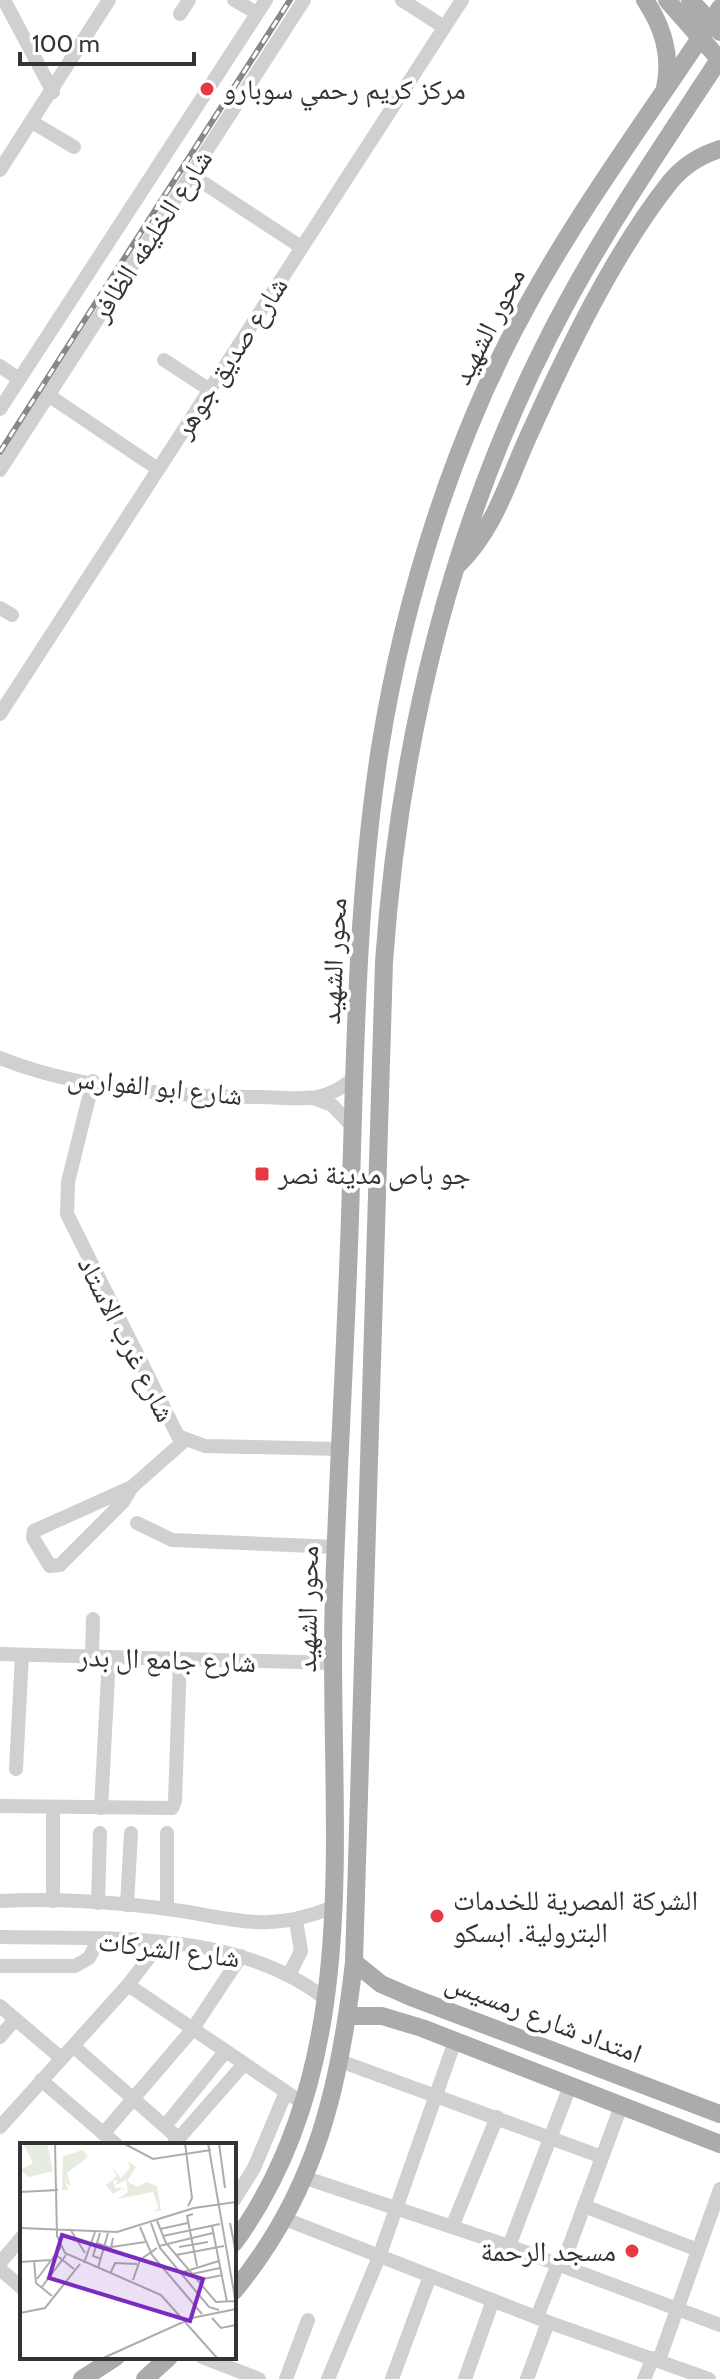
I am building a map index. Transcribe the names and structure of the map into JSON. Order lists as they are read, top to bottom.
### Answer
{
  "streets": {
    "main road": ["محور الشهيد", "امتداد شارع رمسيس"],
    "street": [
      "شارع الخليفه الظافر",
      "شارع صديق جوهر",
      "شارع ابو الفوارس",
      "شارع غرب الاستاد",
      "شارع جامع ال بدر",
      "شارع الشركات"
    ]
  },
  "crossings": [
    ["محور الشهيد", "شارع ابو الفوارس"],
    ["محور الشهيد", "شارع غرب الاستاد"],
    ["محور الشهيد", "شارع جامع ال بدر"],
    ["محور الشهيد", "شارع الشركات"],
    ["محور الشهيد", "امتداد شارع رمسيس"],
    ["شارع ابو الفوارس", "شارع غرب الاستاد"]
  ],
  "places": {
    "other": ["مركز كريم رحمي سوبارو", "الشركة المصرية للخدمات البترولية. ابسكو", "مسجد الرحمة"],
    "transit": ["جو باص مدينة نصر"]
  },
  "scale_bar": "100 m"
}
